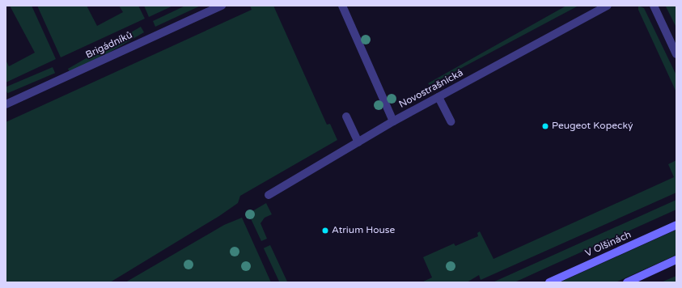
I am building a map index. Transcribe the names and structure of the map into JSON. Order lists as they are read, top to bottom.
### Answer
{
  "streets": {
    "main road": ["V Olšinách"],
    "street": ["Brigádníků", "Novostrašnická"]
  },
  "places": ["Peugeot Kopecký", "Atrium House"]
}
